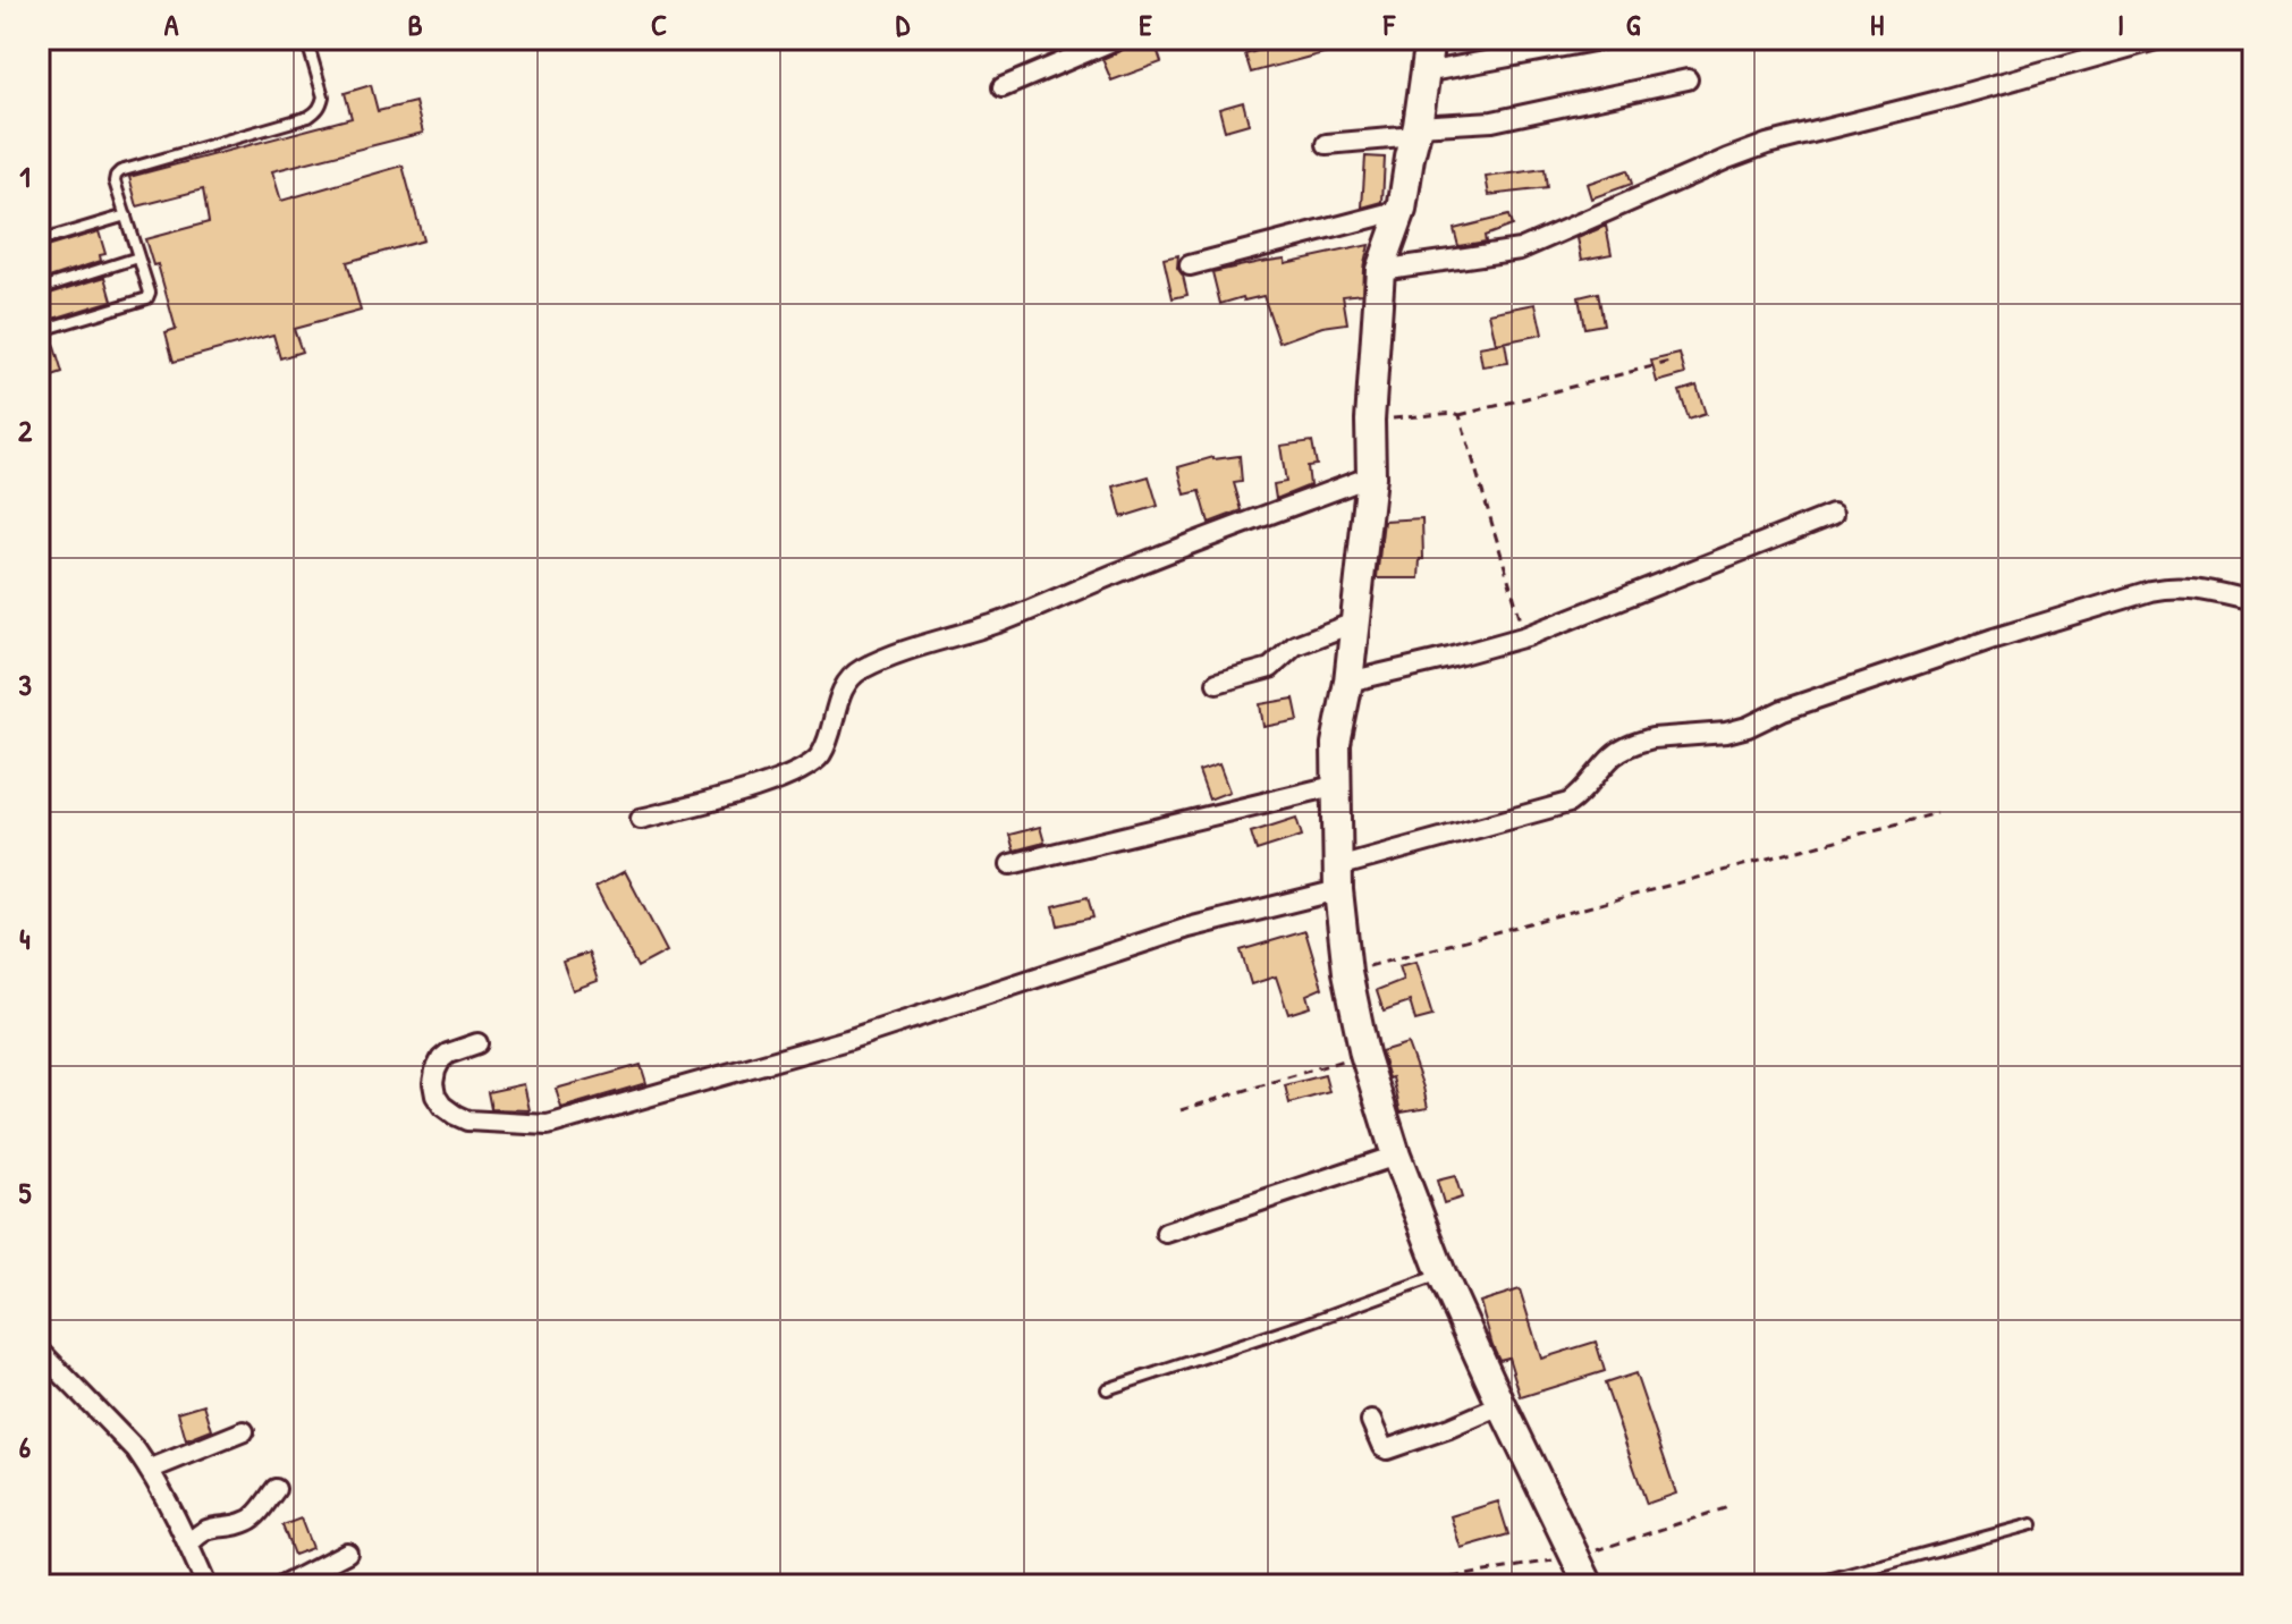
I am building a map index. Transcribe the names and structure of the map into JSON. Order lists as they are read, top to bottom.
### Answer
{
  "grid": {
    "columns": [
      "A",
      "B",
      "C",
      "D",
      "E",
      "F",
      "G",
      "H",
      "I"
    ],
    "rows": [
      "1",
      "2",
      "3",
      "4",
      "5",
      "6"
    ]
  }
}
